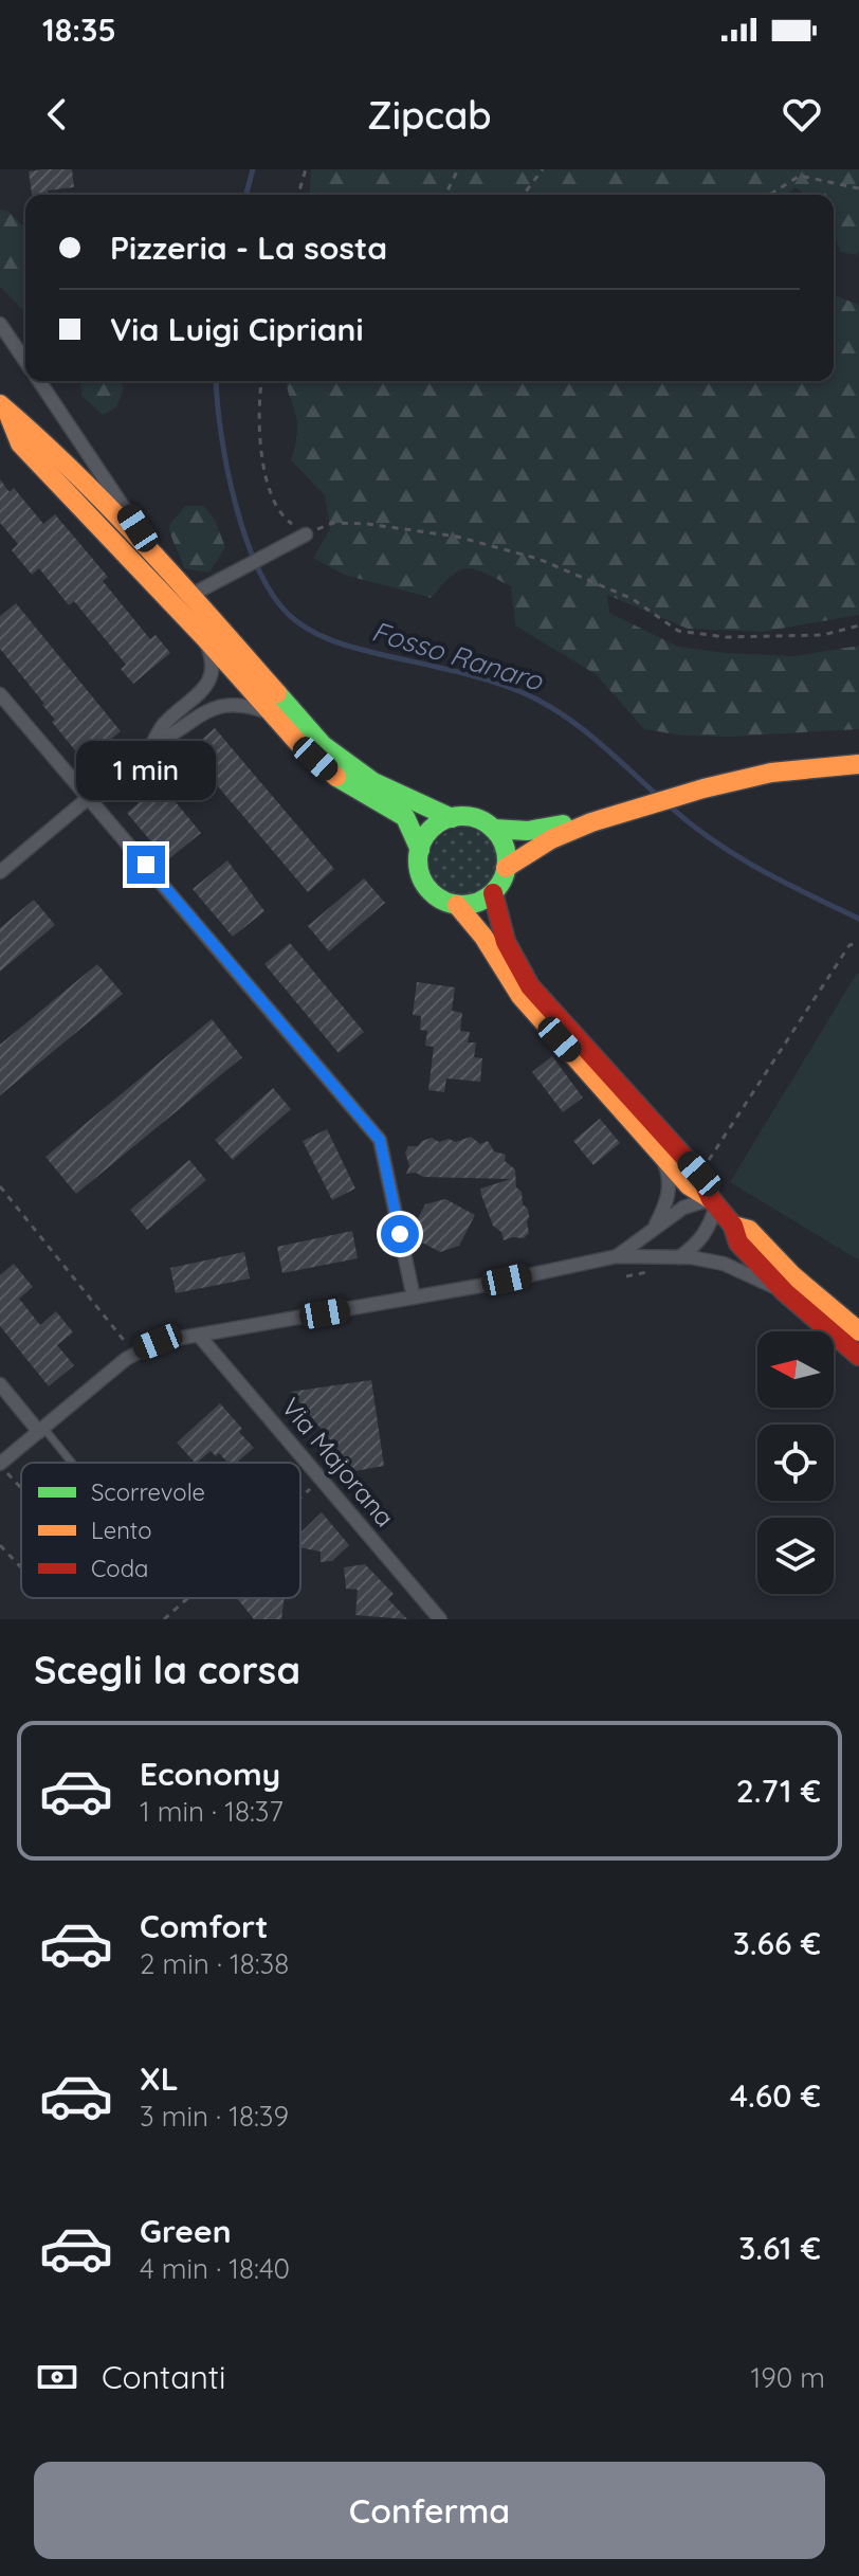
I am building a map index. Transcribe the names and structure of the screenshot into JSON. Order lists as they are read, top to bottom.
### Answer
{
  "streets": {
    "street": ["Via Majorana"]
  },
  "water": ["Fosso Ranaro"],
  "legend": ["Scorrevole", "Lento", "Coda"],
  "north": "left",
  "page": {
    "status": "18:35",
    "header": "Zipcab",
    "banner": ["Pizzeria - La sosta", "Via Luigi Cipriani"],
    "bubble": "1 min",
    "heading": "Scegli la corsa",
    "list": [
      {
        "name": "Economy",
        "note": "1 min · 18:37",
        "value": "2.71 €"
      },
      {
        "name": "Comfort",
        "note": "2 min · 18:38",
        "value": "3.66 €"
      },
      {
        "name": "XL",
        "note": "3 min · 18:39",
        "value": "4.60 €"
      },
      {
        "name": "Green",
        "note": "4 min · 18:40",
        "value": "3.61 €"
      }
    ],
    "pay": ["Contanti", "190 m"],
    "buttons": "Conferma"
  }
}
